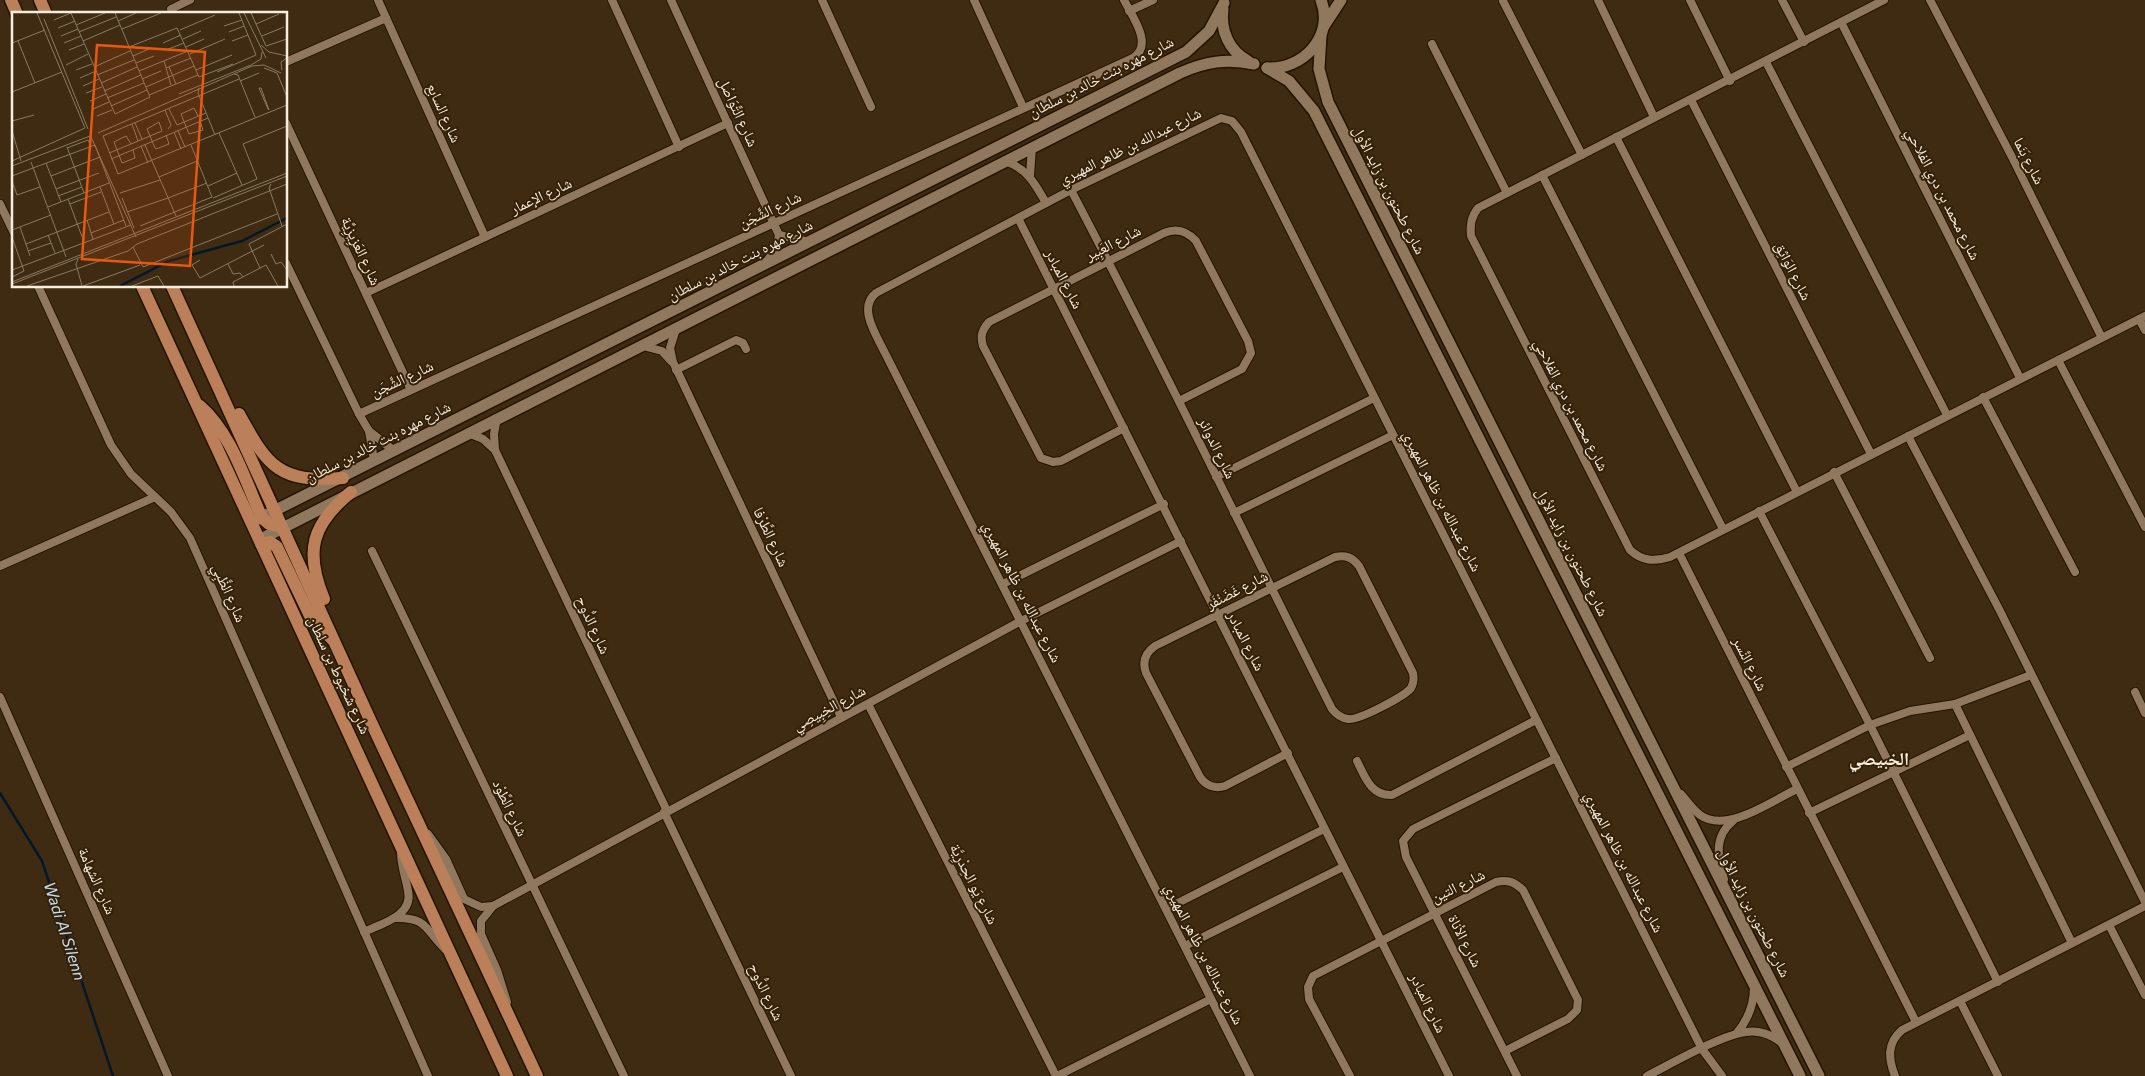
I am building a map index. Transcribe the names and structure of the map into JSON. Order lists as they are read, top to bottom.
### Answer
{
  "streets": {
    "main road": ["شارع شخبوط بن سلطان"],
    "street": [
      "شارع مهره بنت خالد بن سلطان",
      "شارع التَّوَاصُل",
      "شارع السابع",
      "شارع عبدالله بن ظاهر المهيري",
      "شارع بَنَما",
      "شارع طحنون بن زايد الأول",
      "شارع محمد بن دري الفلاحي",
      "شارع الإعمار",
      "شارع الشَّجَن",
      "شارع العَبِير",
      "شارع العَزِيزِيَّة",
      "شارع الوَاثِق",
      "شارع المبادر",
      "شارع الدوائر",
      "شارع الطَّرْفا",
      "شارع غَضَنْفَر",
      "شارع الظَّبِي",
      "شارع الدُّوح",
      "شارع النَّسر",
      "شارع الخِبِيصِي",
      "شارع الطَّوْد",
      "شارع الشهامة",
      "شارع يَو الحِدْرِيَّة",
      "شارع التين",
      "شارع الأناة"
    ]
  },
  "crossings": [
    ["شارع مهره بنت خالد بن سلطان", "شارع الطَّرْفا"],
    ["شارع مهره بنت خالد بن سلطان", "شارع الدُّوح"],
    ["شارع مهره بنت خالد بن سلطان", "شارع شخبوط بن سلطان"],
    ["شارع التَّوَاصُل", "شارع الإعمار"],
    ["شارع التَّوَاصُل", "شارع الشَّجَن"],
    ["شارع السابع", "شارع الإعمار"],
    ["شارع عبدالله بن ظاهر المهيري", "شارع المبادر"],
    ["شارع عبدالله بن ظاهر المهيري", "شارع الدوائر"],
    ["شارع عبدالله بن ظاهر المهيري", "شارع الخِبِيصِي"],
    ["شارع عبدالله بن ظاهر المهيري", "شارع الأناة"],
    ["شارع بَنَما", "شارع محمد بن دري الفلاحي"],
    ["شارع محمد بن دري الفلاحي", "شارع الوَاثِق"],
    ["شارع محمد بن دري الفلاحي", "شارع النَّسر"],
    ["شارع الإعمار", "شارع العَزِيزِيَّة"],
    ["شارع الشَّجَن", "شارع العَزِيزِيَّة"],
    ["شارع العَبِير", "شارع المبادر"],
    ["شارع العَبِير", "شارع الدوائر"],
    ["شارع المبادر", "شارع غَضَنْفَر"],
    ["شارع المبادر", "شارع الخِبِيصِي"],
    ["شارع المبادر", "شارع التين"],
    ["شارع الدوائر", "شارع غَضَنْفَر"],
    ["شارع الطَّرْفا", "شارع الخِبِيصِي"],
    ["شارع الدُّوح", "شارع الخِبِيصِي"],
    ["شارع الخِبِيصِي", "شارع الطَّوْد"],
    ["شارع الخِبِيصِي", "شارع يَو الحِدْرِيَّة"],
    ["شارع التين", "شارع الأناة"]
  ],
  "districts": ["الخبيصي"],
  "water": ["Wadi Al Silenn"]
}
